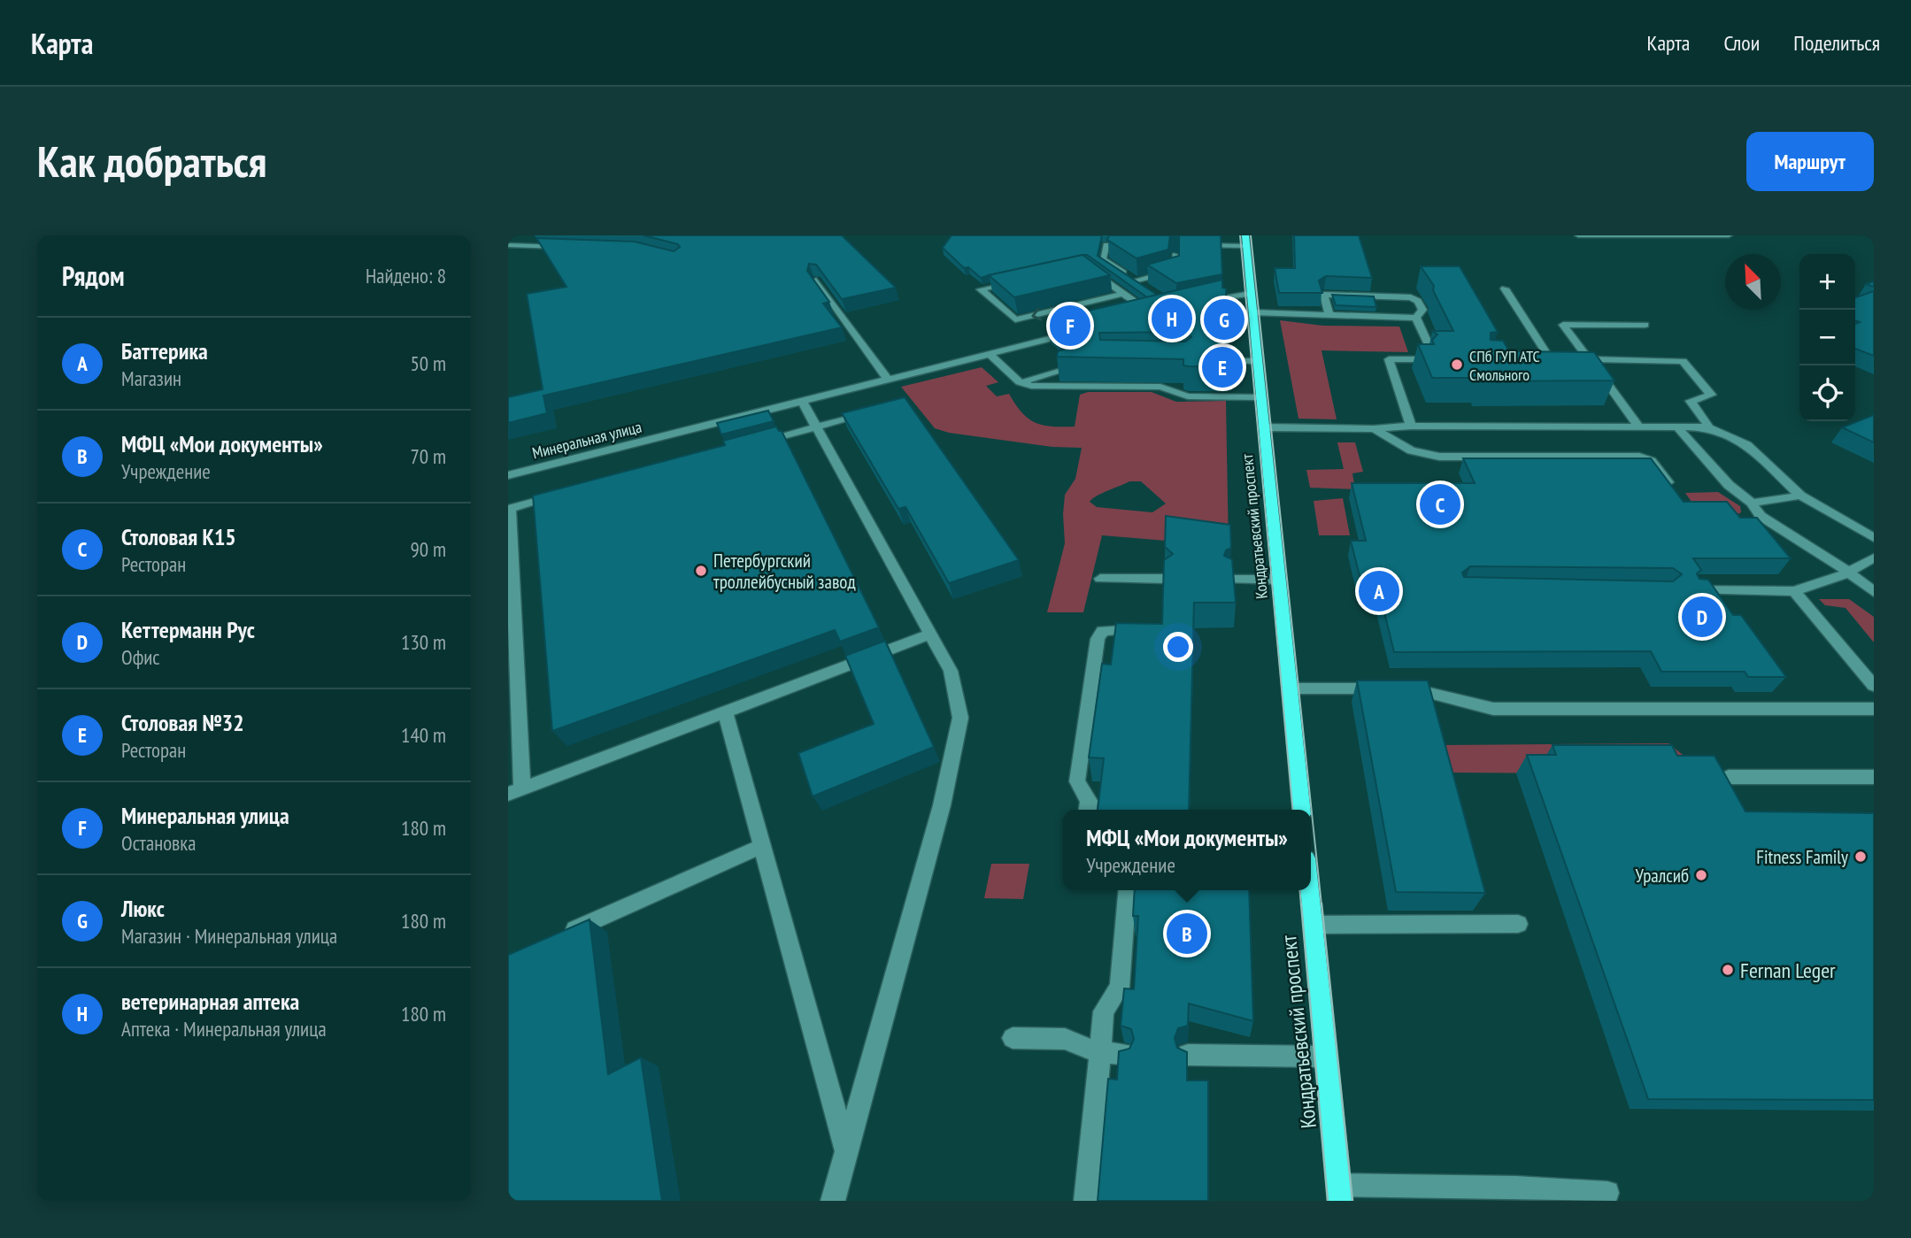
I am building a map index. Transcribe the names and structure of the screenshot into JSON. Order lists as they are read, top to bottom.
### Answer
{
  "streets": {
    "main road": ["Кондратьевский проспект"],
    "street": ["Минеральная улица"]
  },
  "places": [
    "СПб ГУП АТС Смольного",
    "Петербургский троллейбусный завод",
    "Fitness Family",
    "Уралсиб",
    "Fernan Leger"
  ],
  "north": "top left",
  "page": {
    "header": "Карта",
    "nav": ["Карта", "Слои", "Поделиться"],
    "buttons": "Маршрут",
    "title": "Как добраться",
    "heading": ["Рядом", "Найдено: 8"],
    "map_buttons": ["+", "−"],
    "pins": [
      "H",
      "G",
      "F",
      "E",
      "C",
      "A",
      "D",
      "B"
    ],
    "list": [
      {
        "mark": "A",
        "name": "Баттерика",
        "note": "Магазин",
        "value": "50 m"
      },
      {
        "mark": "B",
        "name": "МФЦ «Мои документы»",
        "note": "Учреждение",
        "value": "70 m"
      },
      {
        "mark": "C",
        "name": "Столовая К15",
        "note": "Ресторан",
        "value": "90 m"
      },
      {
        "mark": "D",
        "name": "Кеттерманн Рус",
        "note": "Офис",
        "value": "130 m"
      },
      {
        "mark": "E",
        "name": "Столовая №32",
        "note": "Ресторан",
        "value": "140 m"
      },
      {
        "mark": "F",
        "name": "Минеральная улица",
        "note": "Остановка",
        "value": "180 m"
      },
      {
        "mark": "G",
        "name": "Люкс",
        "note": "Магазин · Минеральная улица",
        "value": "180 m"
      },
      {
        "mark": "H",
        "name": "ветеринарная аптека",
        "note": "Аптека · Минеральная улица",
        "value": "180 m"
      }
    ],
    "popup": ["МФЦ «Мои документы»", "Учреждение"]
  }
}
